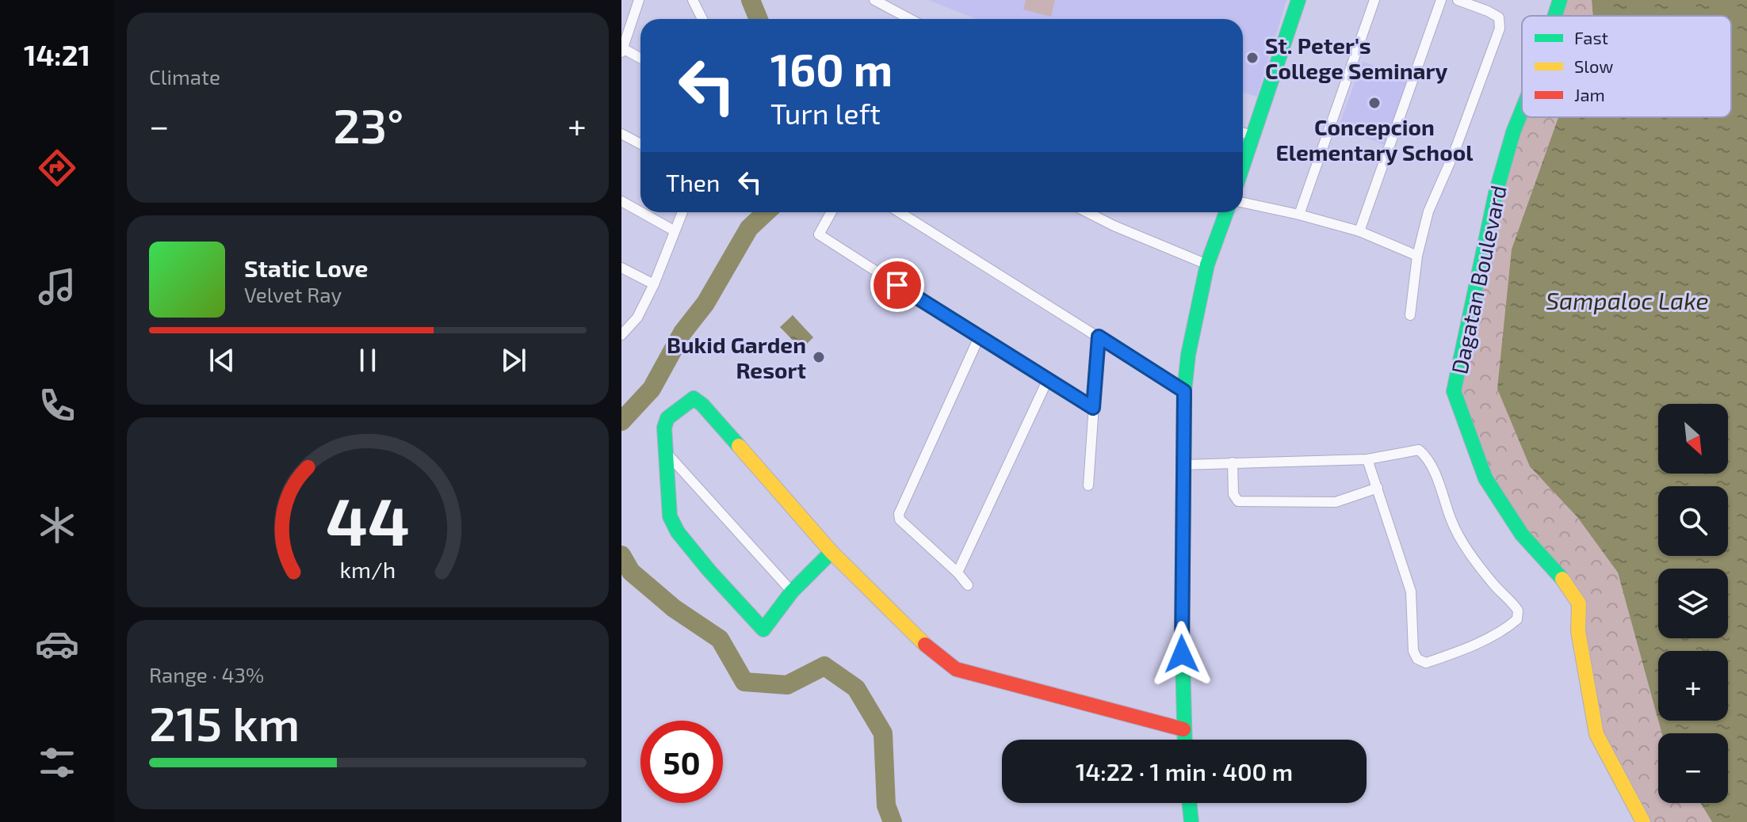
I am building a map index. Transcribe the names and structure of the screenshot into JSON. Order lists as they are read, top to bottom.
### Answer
{
  "streets": {
    "street": ["Dagatan Boulevard"]
  },
  "water": ["Sampaloc Lake"],
  "places": ["St. Peter's College Seminary", "Concepcion Elementary School", "Bukid Garden Resort"],
  "legend": ["Fast", "Slow", "Jam"],
  "north": "bottom right",
  "page": {
    "tabs": "14:21",
    "tile": [
      "Climate",
      ["Range · 43%", "215 km"]
    ],
    "turn": ["160 m", "Turn left"],
    "heat": ["−", "23°", "+"],
    "then": "Then",
    "song": ["Static Love", "Velvet Ray"],
    "map_buttons": ["+", "−"],
    "limit": "50",
    "trip": "14:22 · 1 min · 400 m",
    "gauge": ["44", "km/h"]
  }
}
